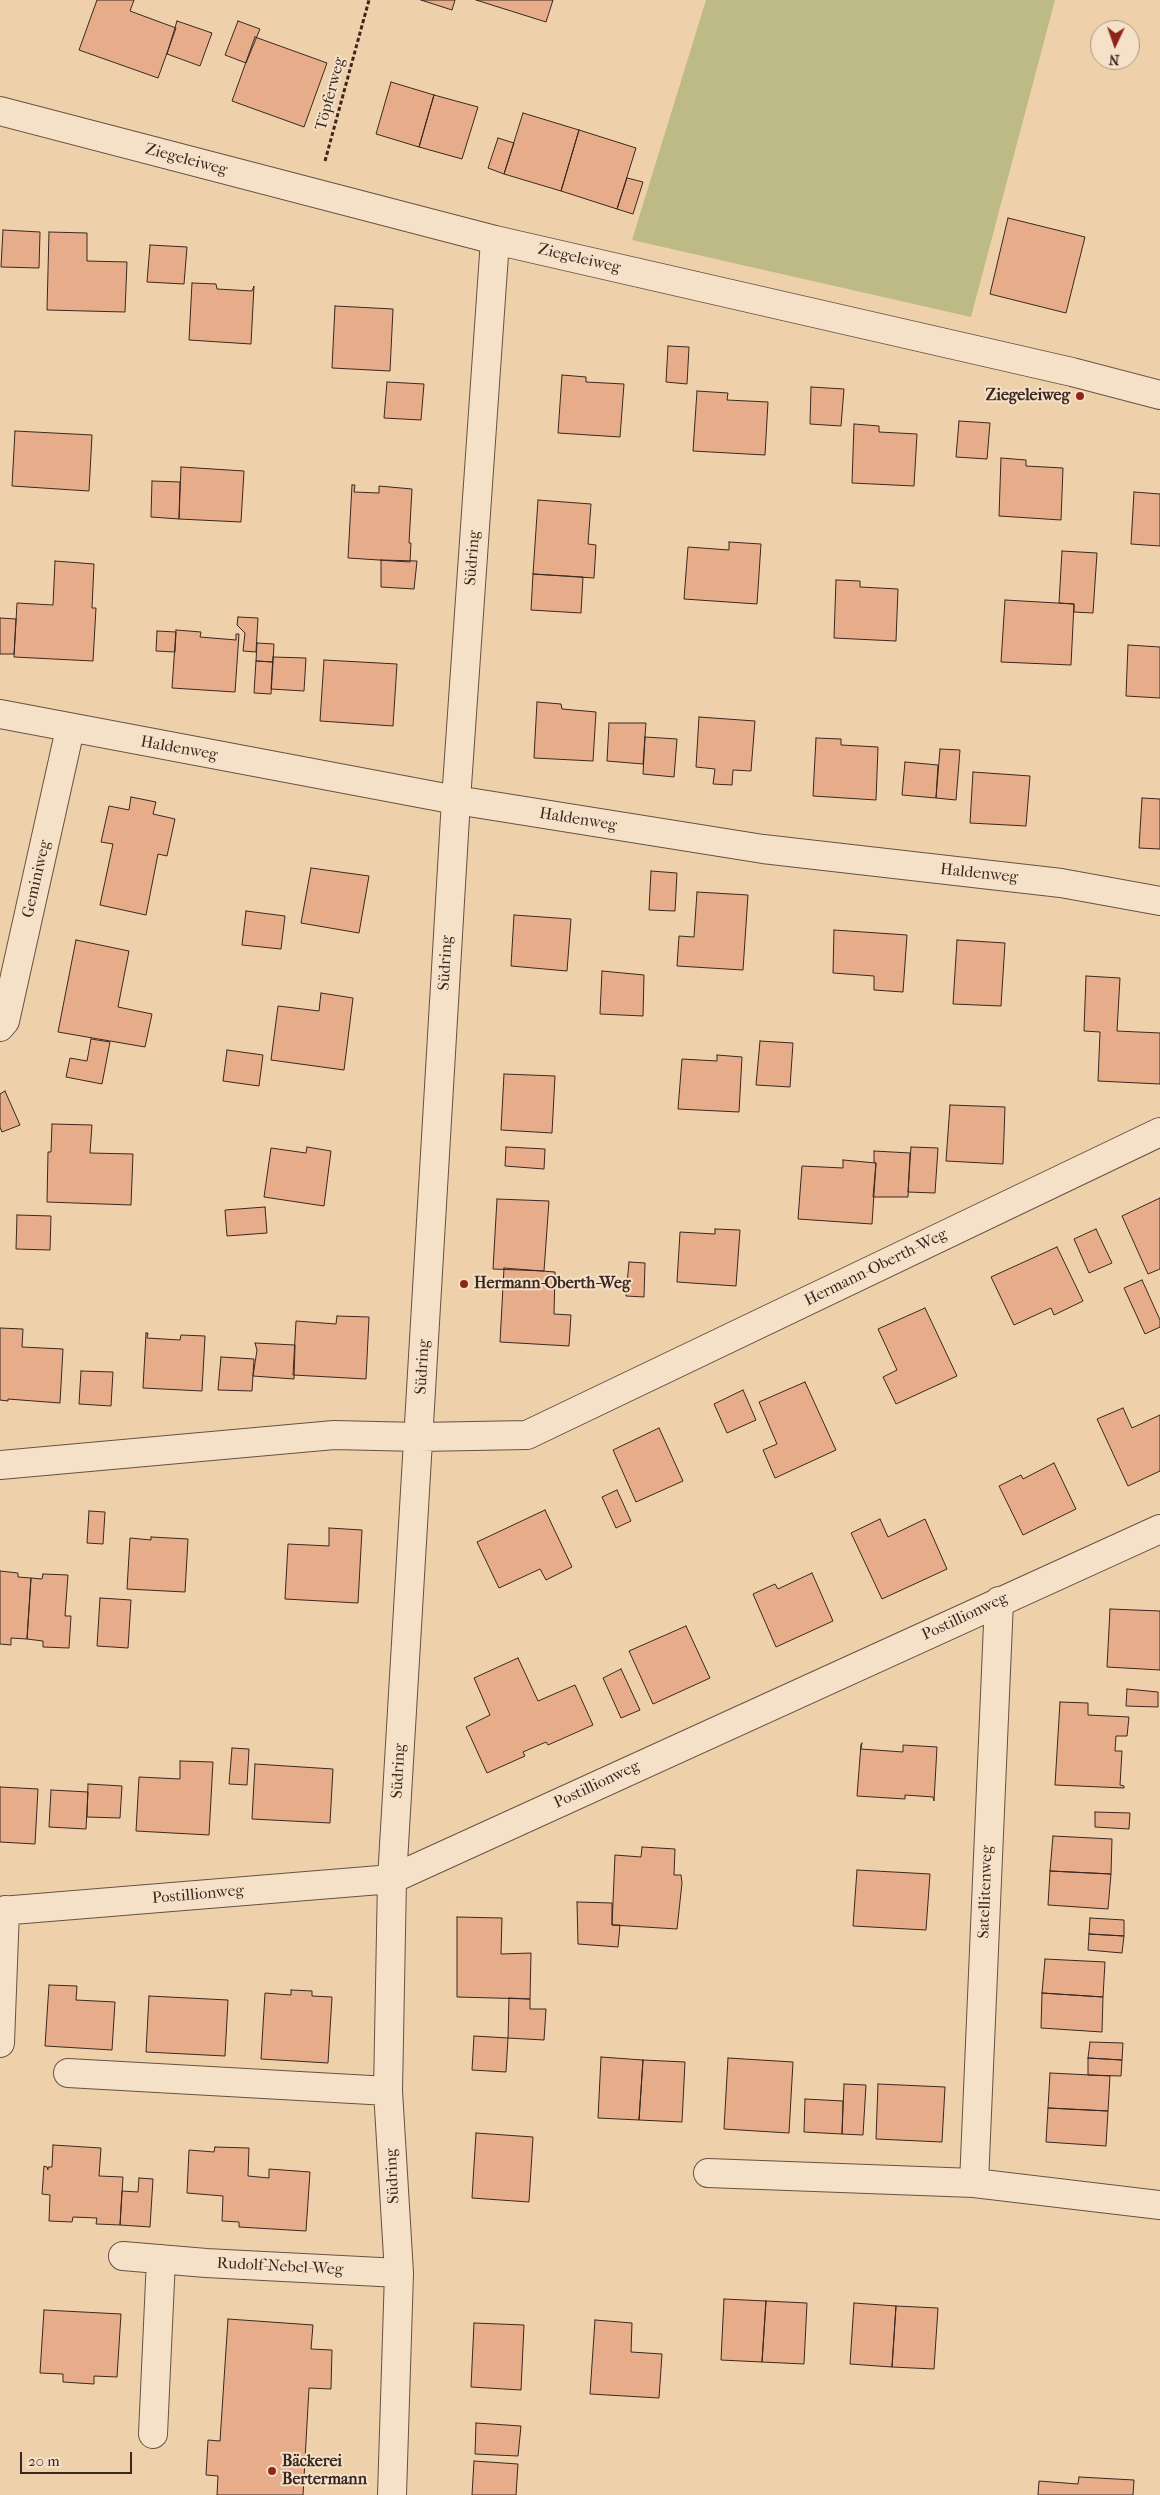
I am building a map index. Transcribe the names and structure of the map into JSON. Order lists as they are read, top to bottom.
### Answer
{
  "streets": {
    "street": [
      "Ziegeleiweg",
      "Südring",
      "Haldenweg",
      "Geminiweg",
      "Hermann-Oberth-Weg",
      "Postillionweg",
      "Satellitenweg",
      "Rudolf-Nebel-Weg"
    ],
    "path": ["Töpferweg"]
  },
  "crossings": [
    ["Töpferweg", "Ziegeleiweg"],
    ["Ziegeleiweg", "Südring"],
    ["Südring", "Haldenweg"],
    ["Südring", "Hermann-Oberth-Weg"],
    ["Südring", "Postillionweg"],
    ["Südring", "Rudolf-Nebel-Weg"],
    ["Haldenweg", "Geminiweg"],
    ["Postillionweg", "Satellitenweg"]
  ],
  "places": ["Ziegeleiweg", "Hermann-Oberth-Weg", "Bäckerei Bertermann"],
  "scale_bar": "20 m",
  "north": "bottom"
}
